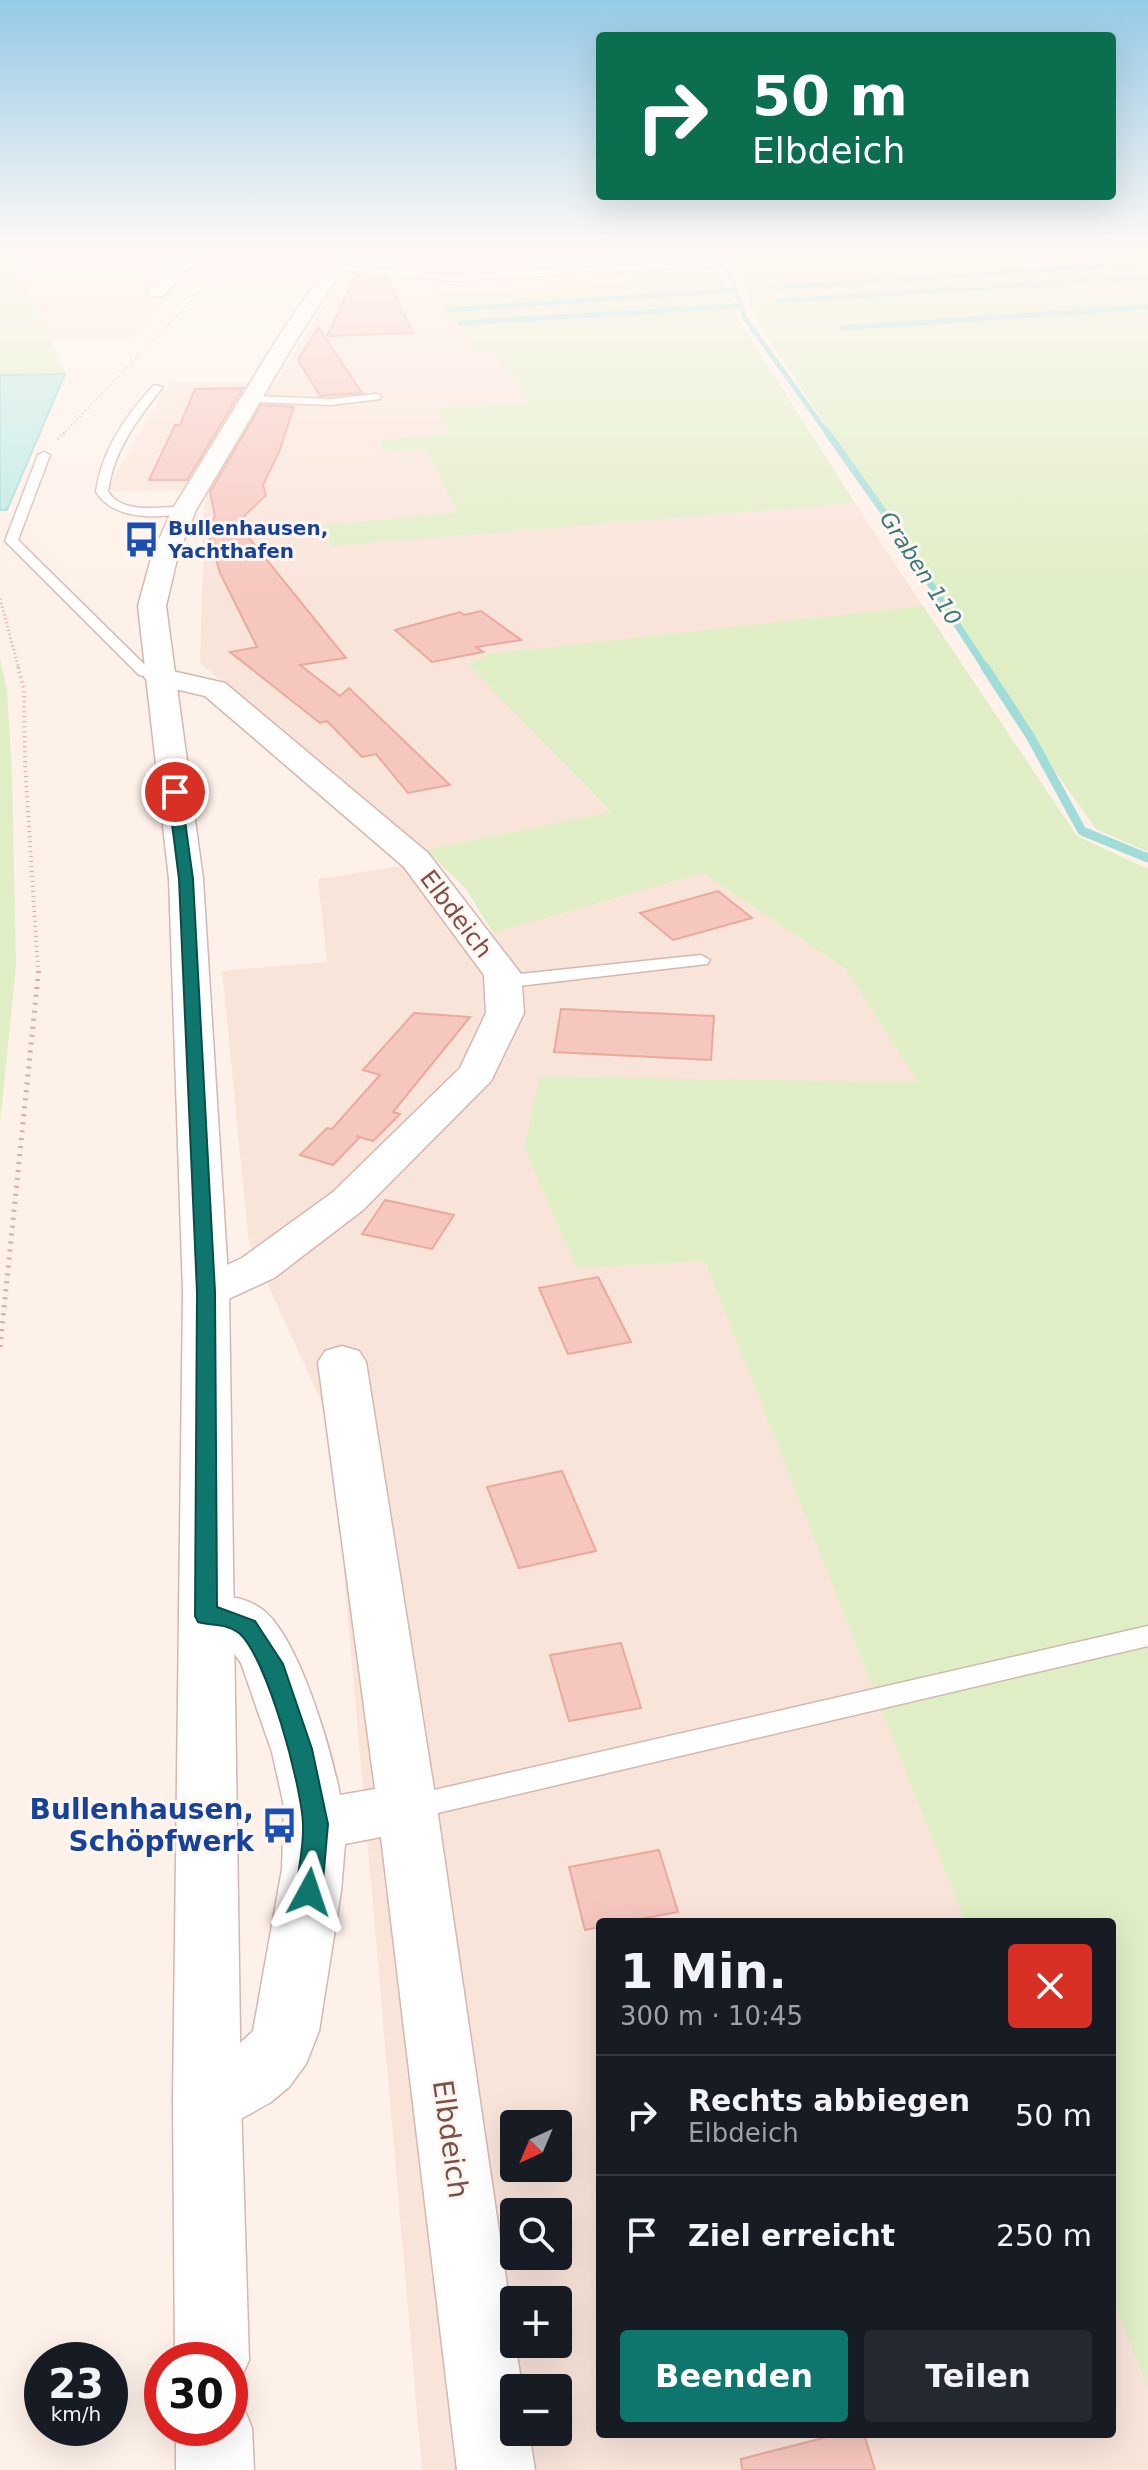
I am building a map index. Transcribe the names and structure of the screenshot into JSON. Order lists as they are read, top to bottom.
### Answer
{
  "streets": {
    "street": ["Elbdeich"]
  },
  "water": ["Graben 110"],
  "places": {
    "bus stop": ["Bullenhausen, Yachthafen", "Bullenhausen, Schöpfwerk"]
  },
  "north": "bottom left",
  "page": {
    "turn": ["50 m", "Elbdeich"],
    "heading": ["1 Min.", "300 m · 10:45"],
    "list": [
      {
        "name": "Rechts abbiegen",
        "note": "Elbdeich",
        "value": "50 m"
      },
      {
        "name": "Ziel erreicht",
        "value": "250 m"
      }
    ],
    "map_buttons": ["+", "−"],
    "buttons": ["Beenden", "Teilen"],
    "speed": "23 km/h",
    "limit": "30"
  }
}
